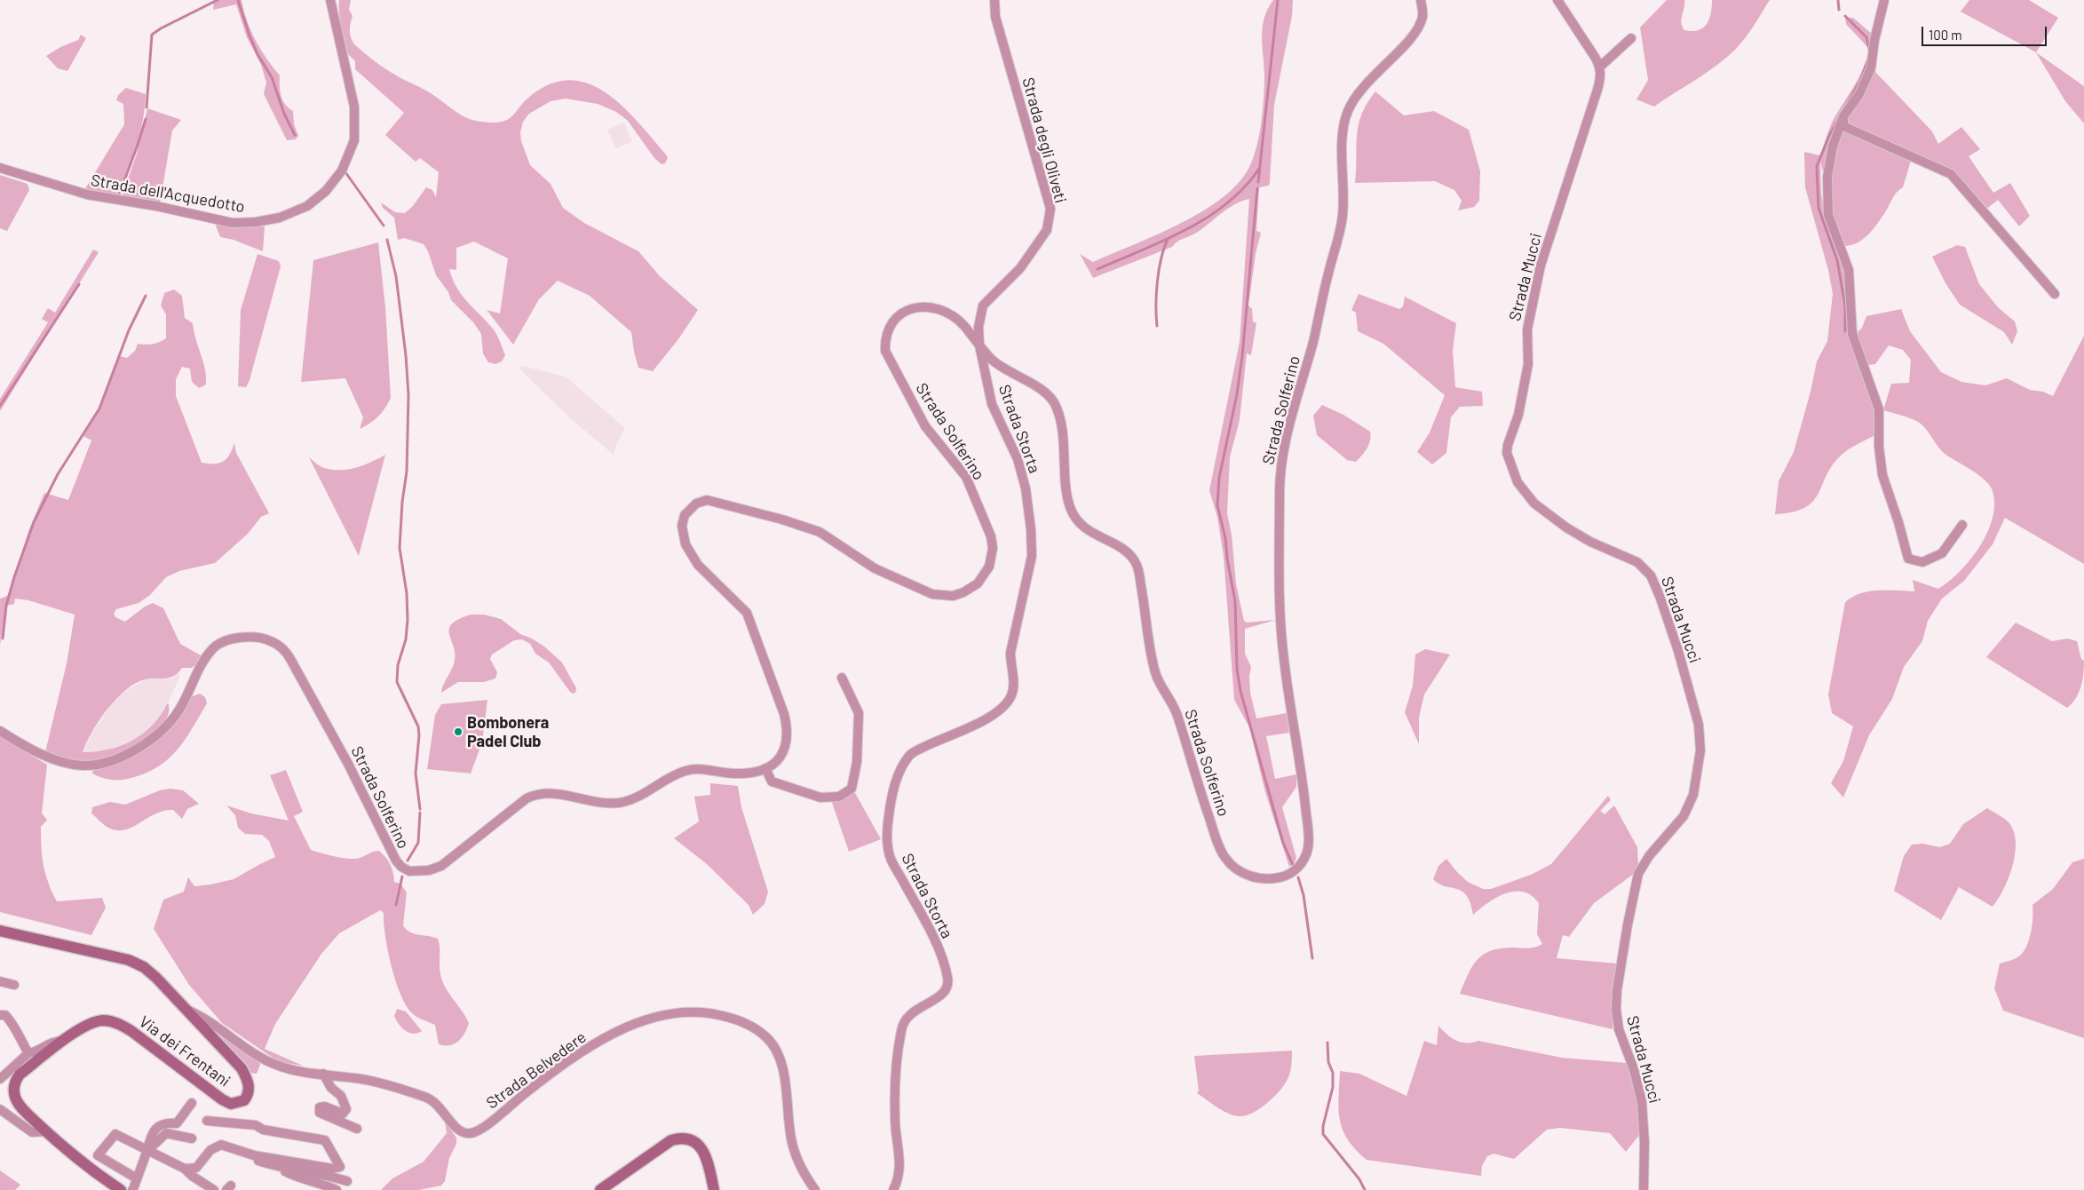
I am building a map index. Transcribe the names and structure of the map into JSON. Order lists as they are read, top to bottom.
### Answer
{
  "streets": {
    "main road": ["Via dei Frentani"],
    "street": [
      "Strada degli Oliveti",
      "Strada dell'Acquedotto",
      "Strada Mucci",
      "Strada Solferino",
      "Strada Storta",
      "Strada Belvedere"
    ]
  },
  "crossings": [
    ["Strada degli Oliveti", "Strada Solferino"],
    ["Strada degli Oliveti", "Strada Storta"],
    ["Strada Solferino", "Strada Storta"],
    ["Via dei Frentani", "Strada Belvedere"]
  ],
  "places": ["Bombonera Padel Club"],
  "scale_bar": "100 m"
}
